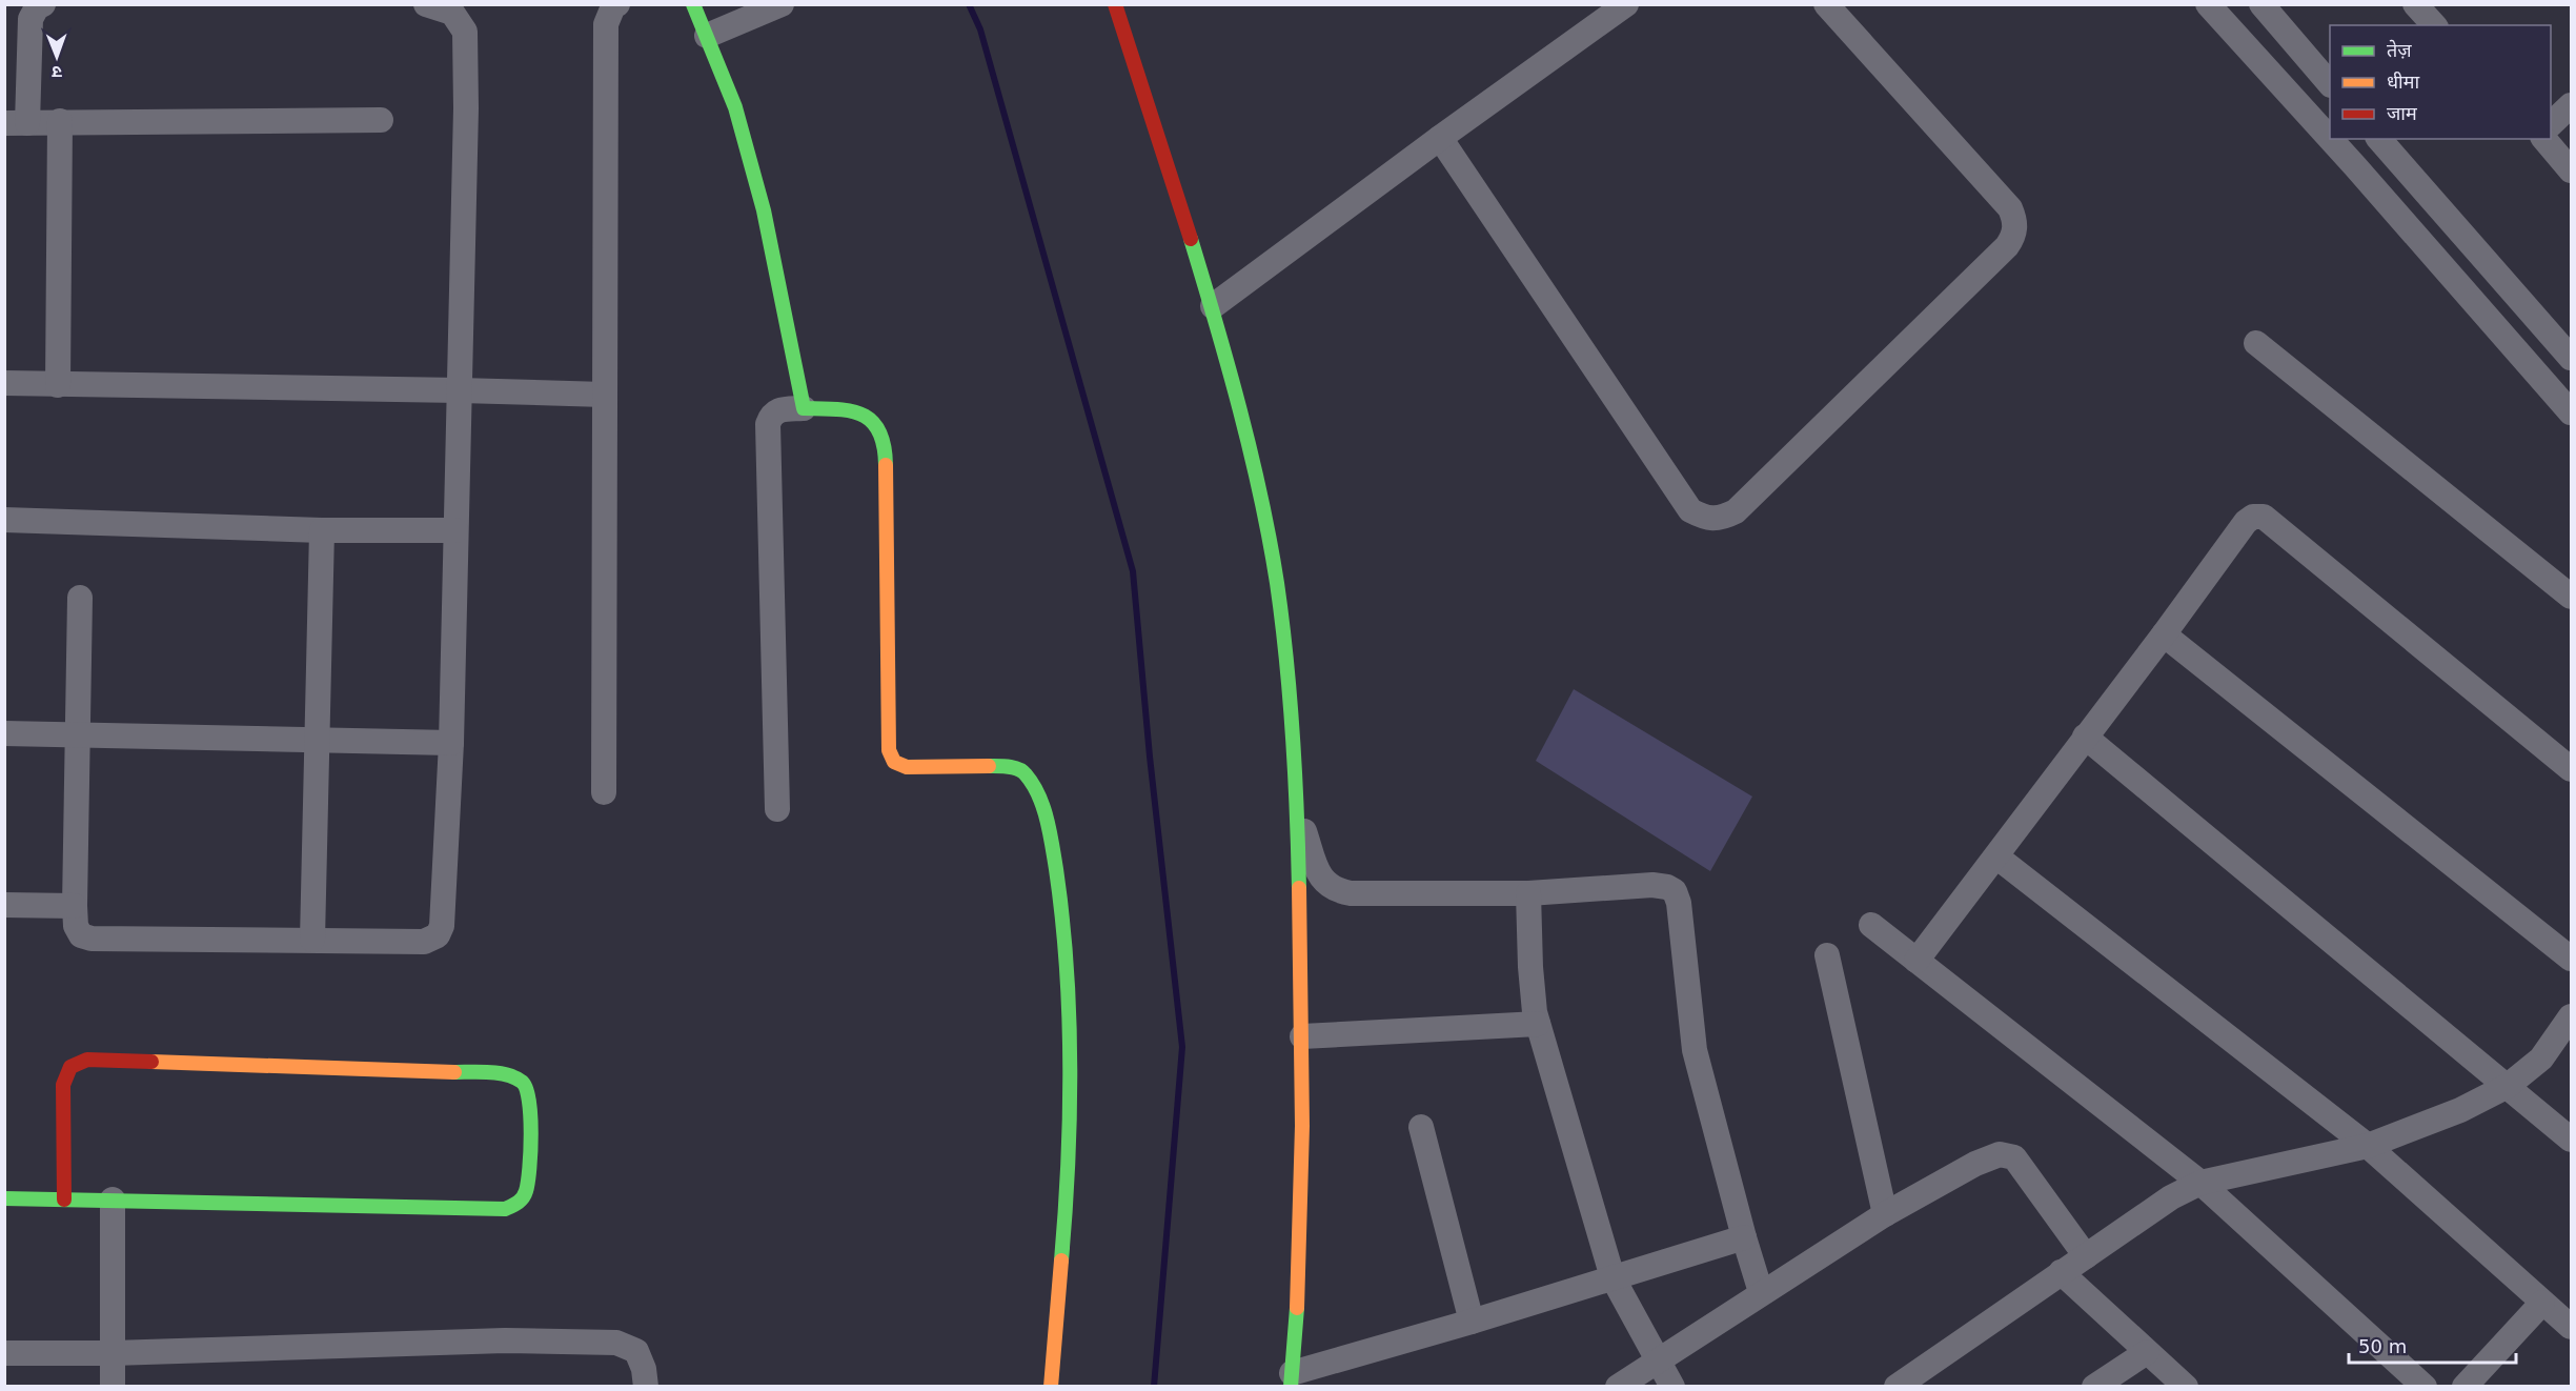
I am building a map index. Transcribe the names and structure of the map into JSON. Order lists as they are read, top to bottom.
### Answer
{
  "legend": ["तेज़", "धीमा", "जाम"],
  "scale_bar": "50 m",
  "north": "bottom"
}
